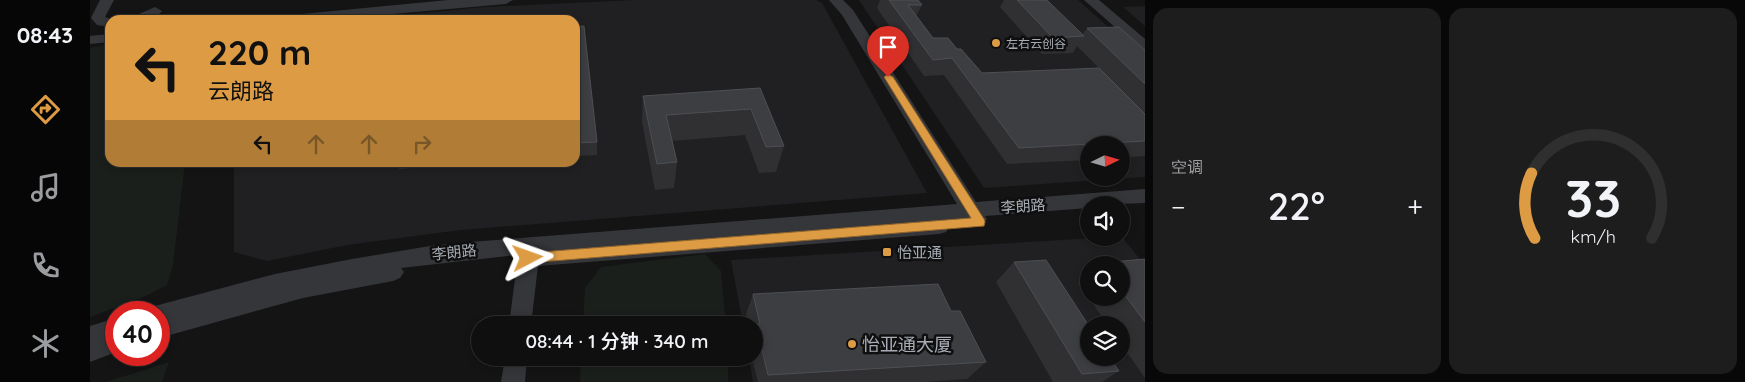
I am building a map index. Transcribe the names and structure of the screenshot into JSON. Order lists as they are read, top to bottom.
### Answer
{
  "streets": {
    "street": ["李朗路"]
  },
  "places": {
    "other": ["左右云创谷", "怡亚通大厦"],
    "transit": ["怡亚通"]
  },
  "north": "right",
  "page": {
    "tabs": "08:43",
    "tile": "空调",
    "turn": ["220 m", "云朗路"],
    "heat": ["−", "22°", "+"],
    "limit": "40",
    "trip": "08:44 · 1 分钟 · 340 m",
    "gauge": ["33", "km/h"]
  }
}
